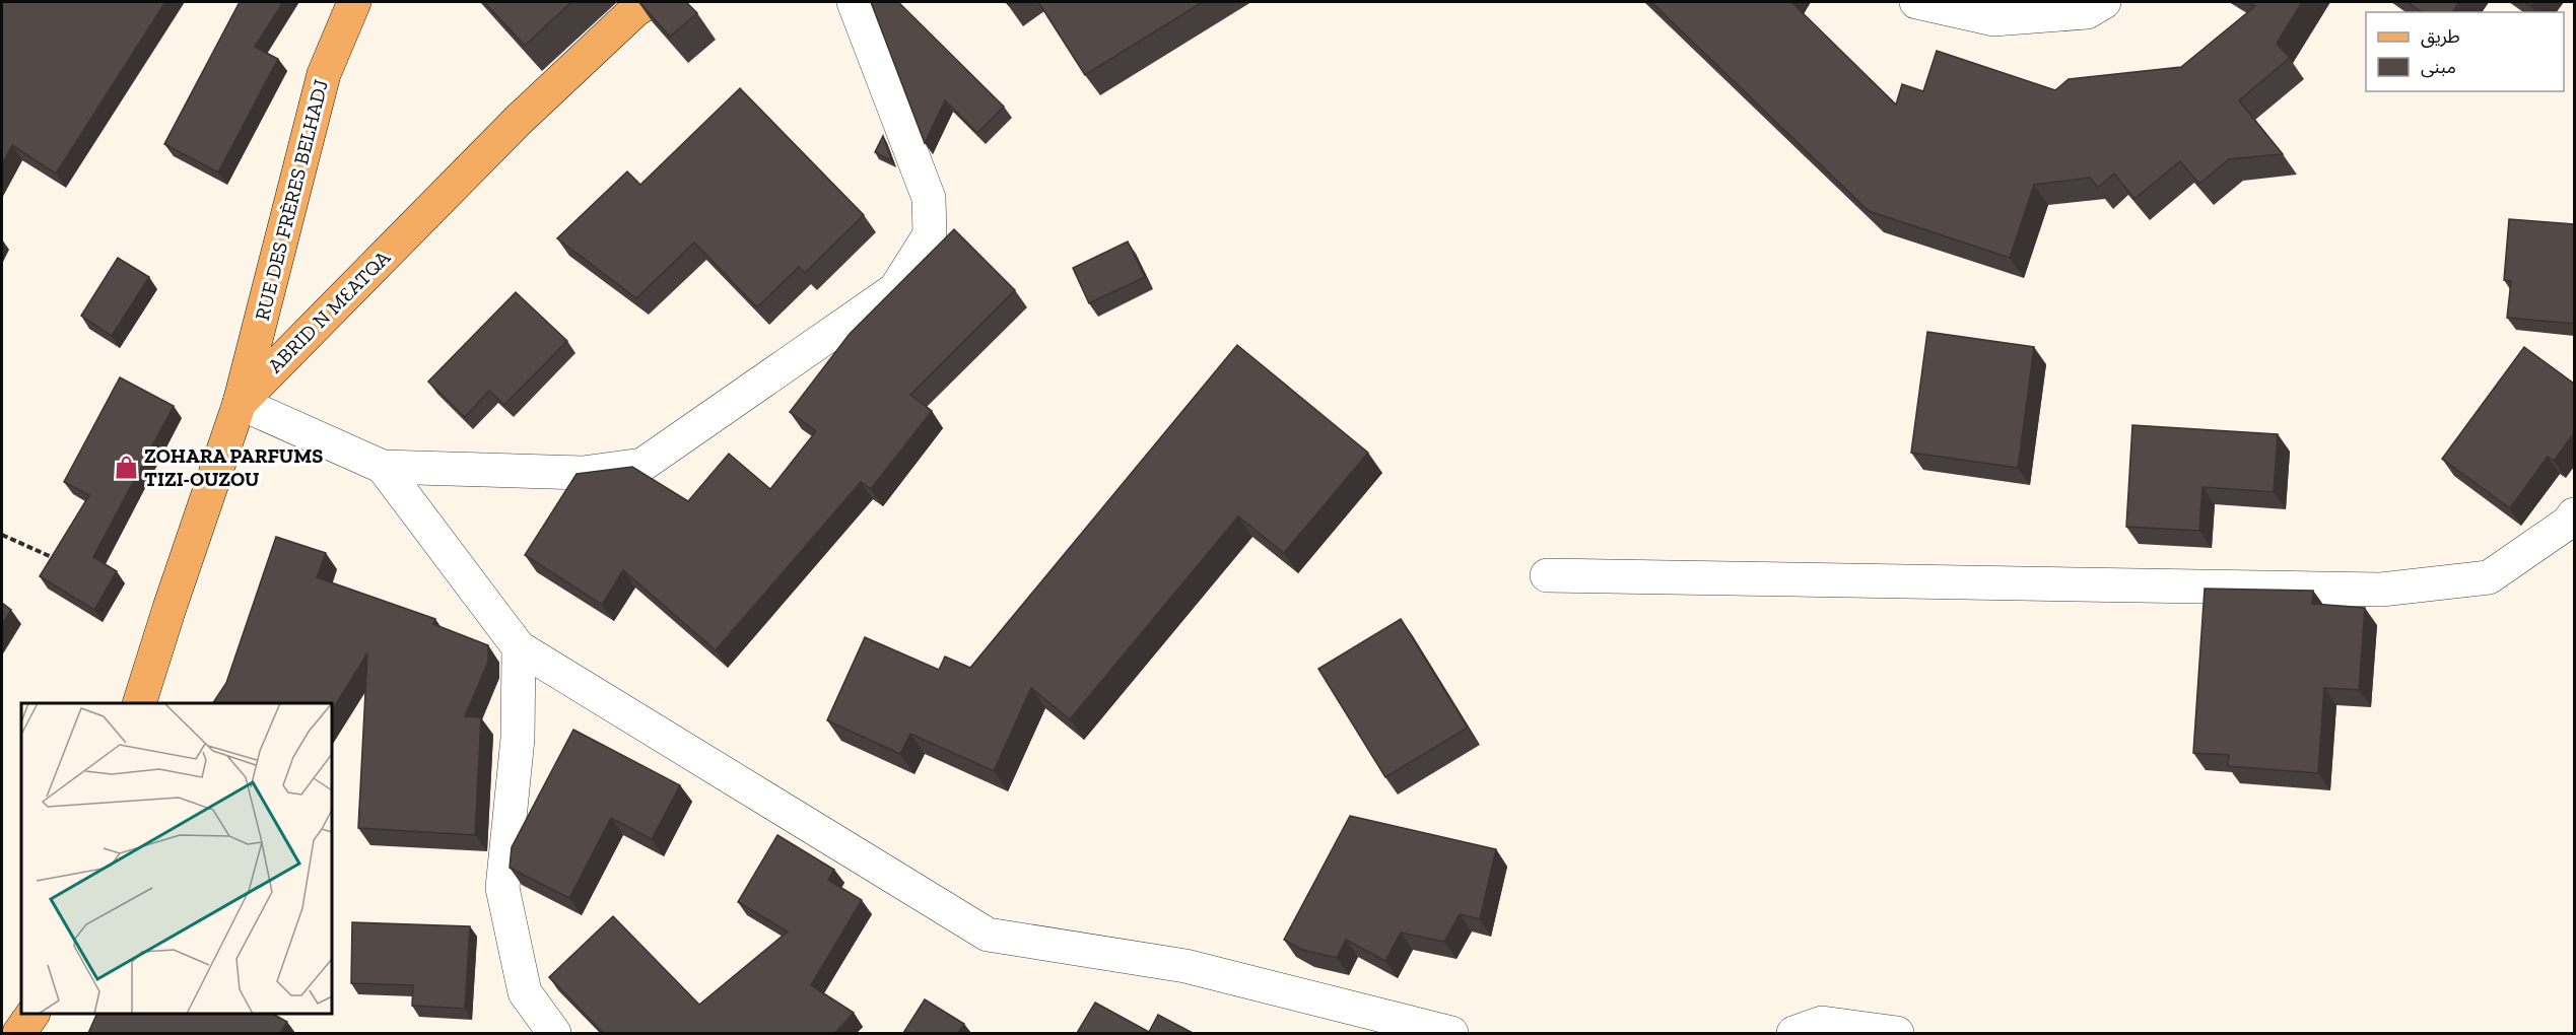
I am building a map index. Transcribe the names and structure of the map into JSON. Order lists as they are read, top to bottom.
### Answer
{
  "streets": {
    "main road": ["RUE DES FRÈRES BELHADJ", "ABRID N MƐATQA"]
  },
  "crossings": [
    ["RUE DES FRÈRES BELHADJ", "ABRID N MƐATQA"]
  ],
  "places": {
    "shop": ["ZOHARA PARFUMS TIZI-OUZOU"]
  },
  "legend": ["طريق", "مبنى"]
}
